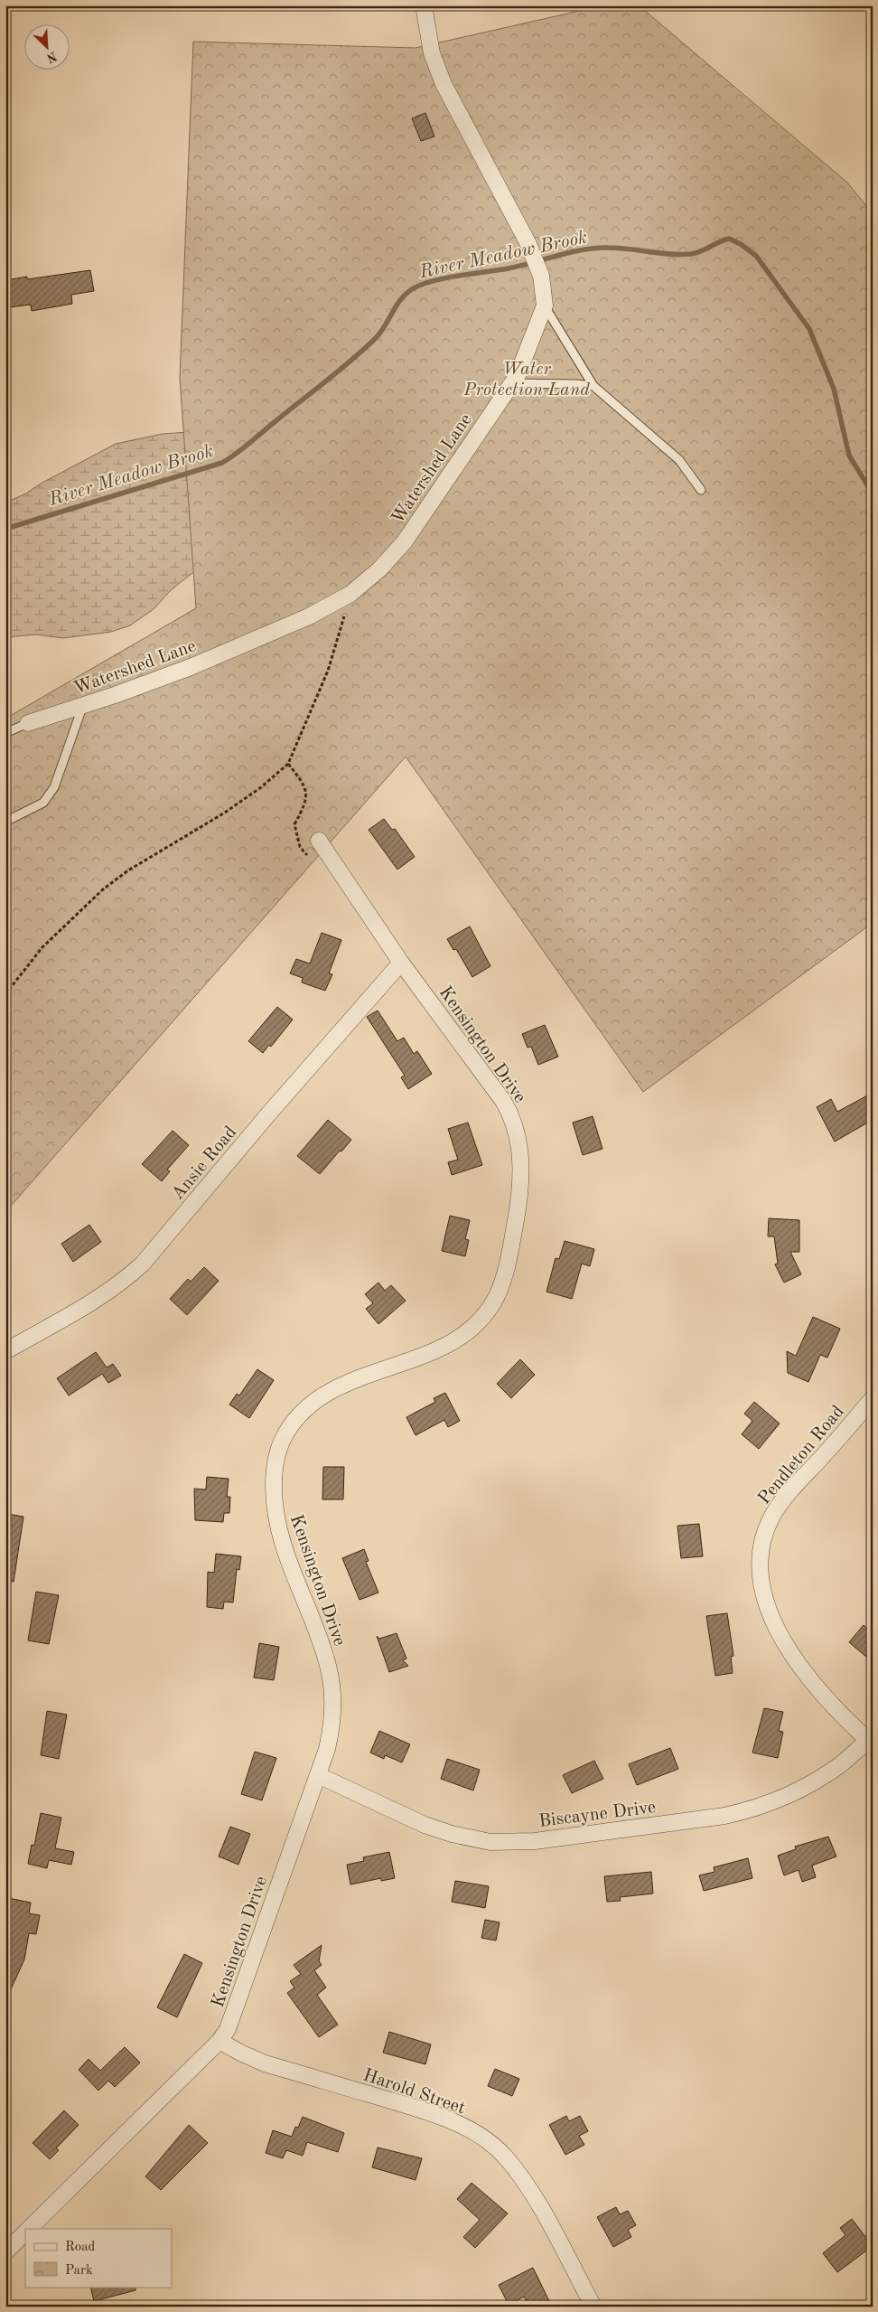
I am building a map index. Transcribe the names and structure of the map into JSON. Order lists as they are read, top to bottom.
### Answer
{
  "streets": {
    "street": [
      "Watershed Lane",
      "Kensington Drive",
      "Ansie Road",
      "Pendleton Road",
      "Biscayne Drive",
      "Harold Street"
    ]
  },
  "crossings": [
    ["Kensington Drive", "Ansie Road"],
    ["Kensington Drive", "Biscayne Drive"],
    ["Kensington Drive", "Harold Street"],
    ["Pendleton Road", "Biscayne Drive"]
  ],
  "water": ["River Meadow Brook"],
  "parks": ["Water Protection Land"],
  "legend": ["Road", "Park"],
  "north": "bottom right"
}
